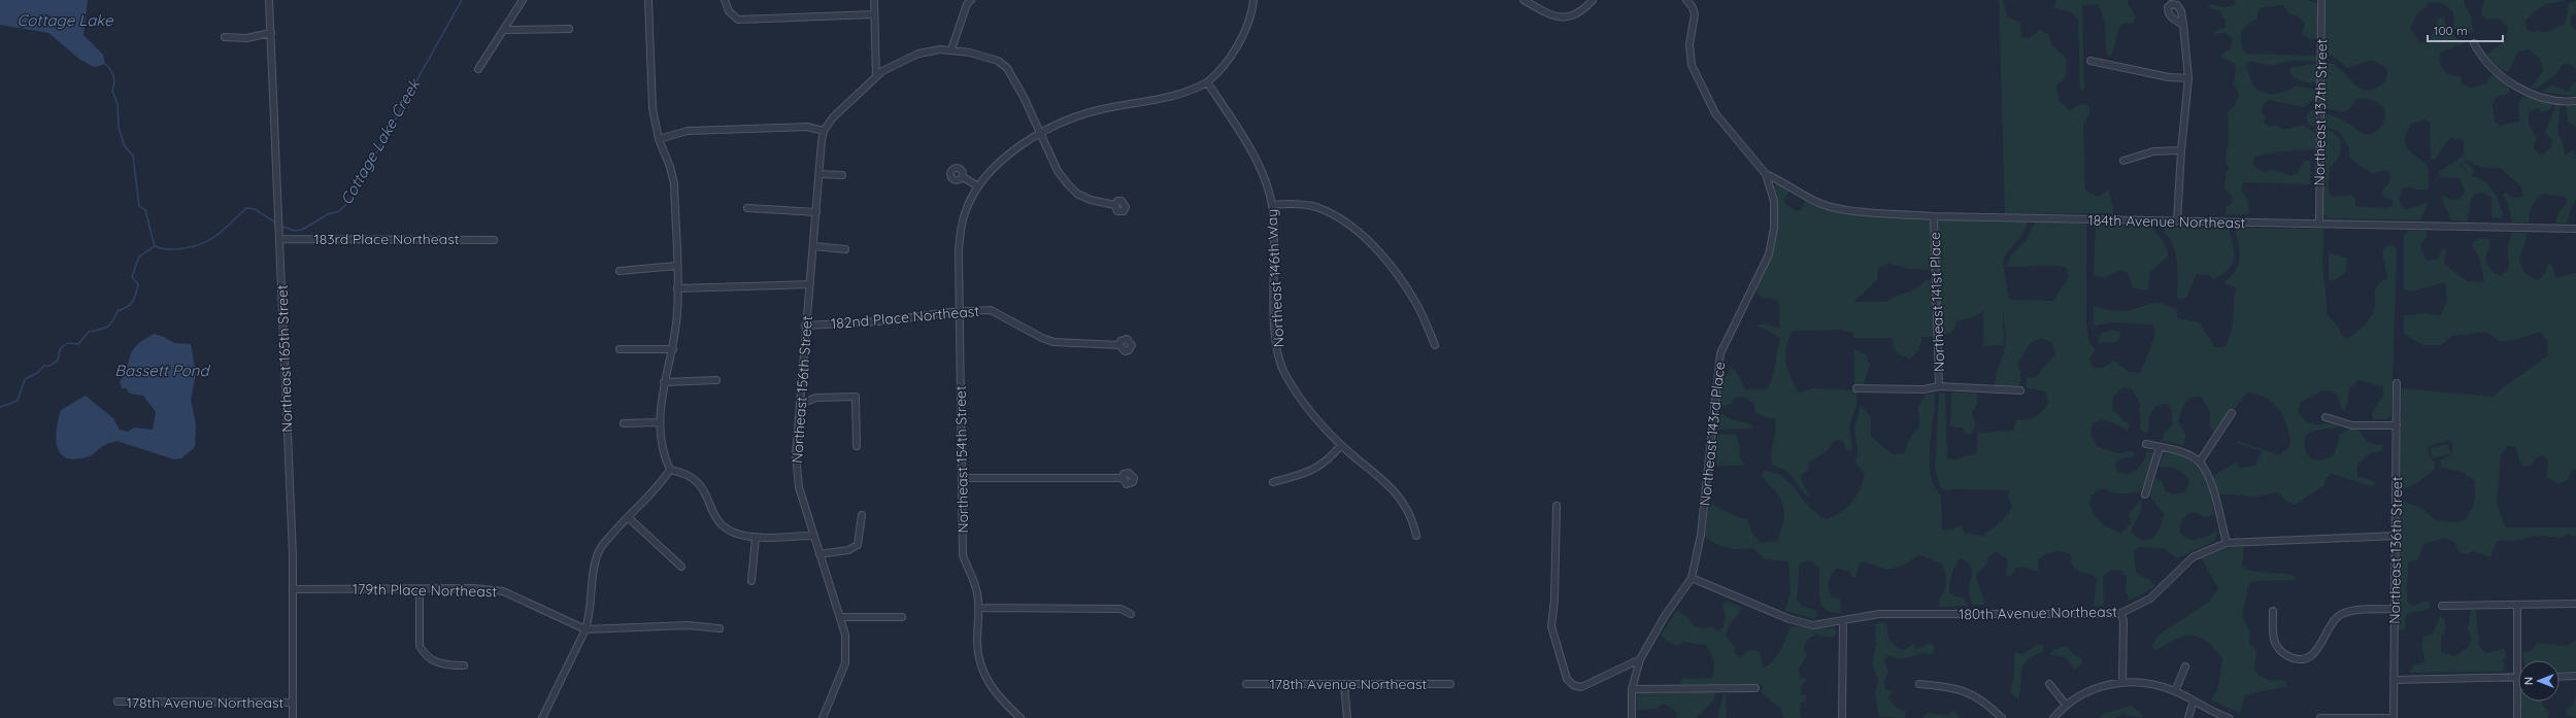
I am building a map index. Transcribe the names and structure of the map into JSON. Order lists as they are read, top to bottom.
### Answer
{
  "streets": {
    "street": [
      "Northeast 137th Street",
      "184th Avenue Northeast",
      "183rd Place Northeast",
      "Northeast 146th Way",
      "Northeast 141st Place",
      "182nd Place Northeast",
      "Northeast 165th Street",
      "Northeast 156th Street",
      "Northeast 143rd Place",
      "Northeast 154th Street",
      "Northeast 136th Street",
      "179th Place Northeast",
      "180th Avenue Northeast",
      "178th Avenue Northeast"
    ]
  },
  "crossings": [
    ["Northeast 137th Street", "184th Avenue Northeast"],
    ["184th Avenue Northeast", "Northeast 141st Place"],
    ["184th Avenue Northeast", "Northeast 143rd Place"],
    ["183rd Place Northeast", "Northeast 165th Street"],
    ["Northeast 146th Way", "Northeast 154th Street"],
    ["182nd Place Northeast", "Northeast 156th Street"],
    ["182nd Place Northeast", "Northeast 154th Street"],
    ["Northeast 165th Street", "179th Place Northeast"],
    ["Northeast 165th Street", "178th Avenue Northeast"],
    ["Northeast 143rd Place", "180th Avenue Northeast"],
    ["Northeast 136th Street", "180th Avenue Northeast"]
  ],
  "water": ["Cottage Lake", "Cottage Lake Creek", "Bassett Pond"],
  "scale_bar": "100 m",
  "north": "left"
}
